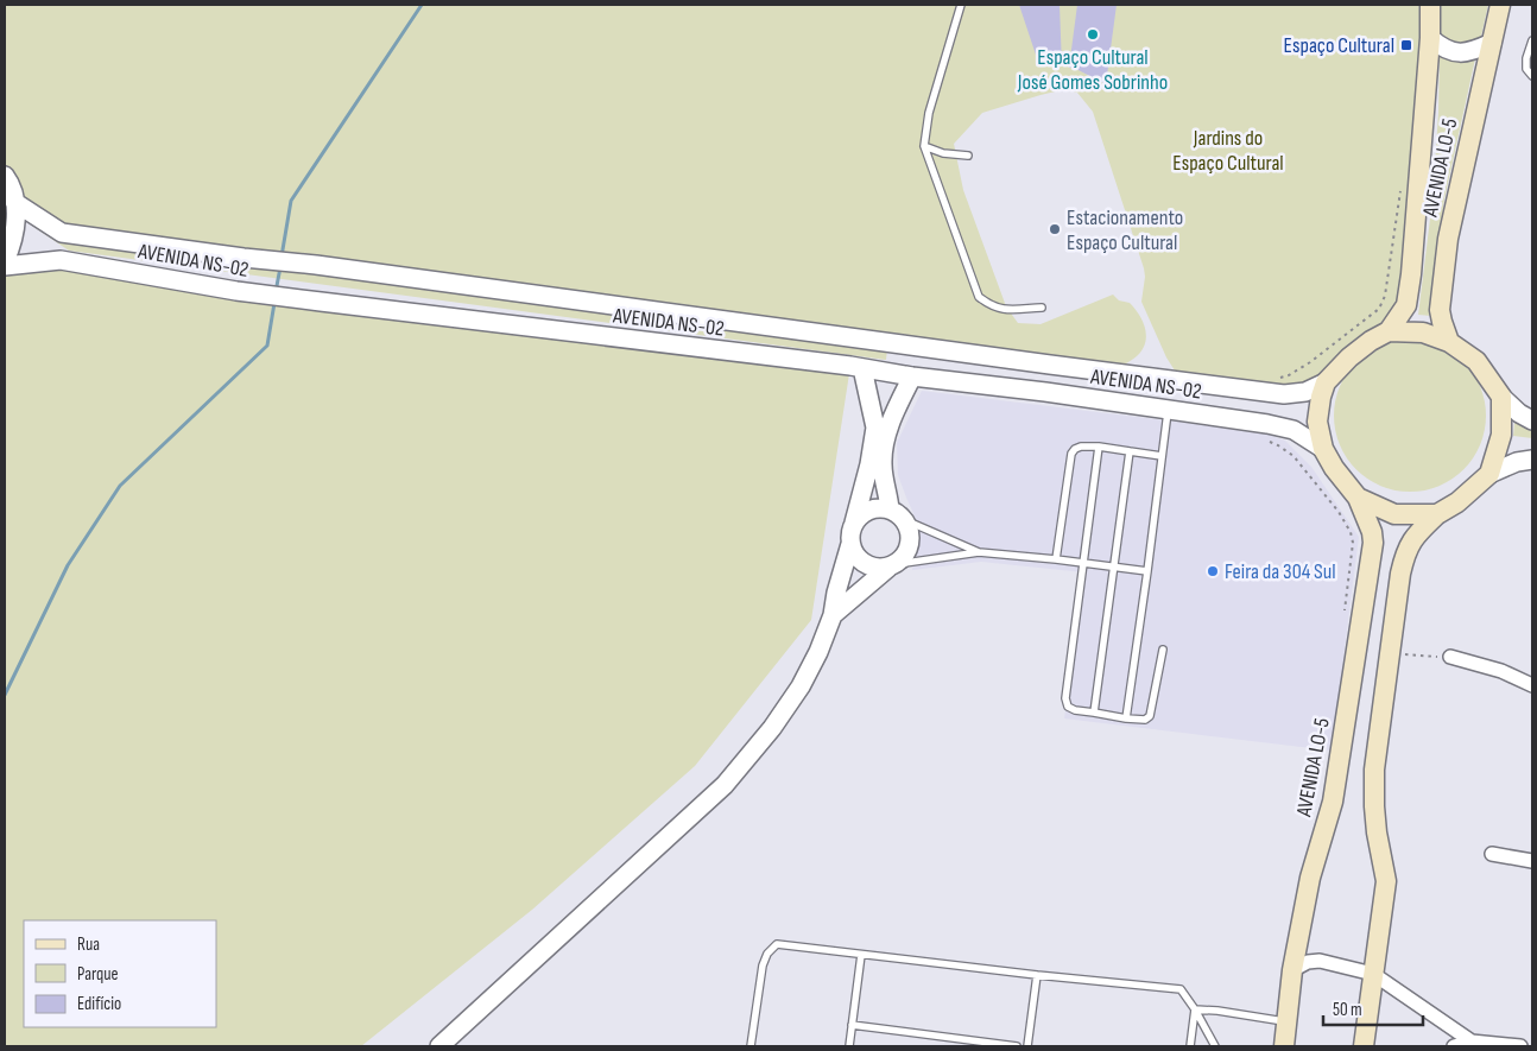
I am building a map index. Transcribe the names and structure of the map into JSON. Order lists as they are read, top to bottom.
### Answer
{
  "streets": {
    "main road": ["AVENIDA LO-5"],
    "street": ["AVENIDA NS-02"]
  },
  "crossings": [
    ["AVENIDA LO-5", "AVENIDA NS-02"]
  ],
  "parks": ["Jardins do Espaço Cultural"],
  "places": {
    "other": ["Espaço Cultural José Gomes Sobrinho", "Estacionamento Espaço Cultural", "Feira da 304 Sul"],
    "transit": ["Espaço Cultural"]
  },
  "legend": ["Rua", "Parque", "Edifício"],
  "scale_bar": "50 m"
}
